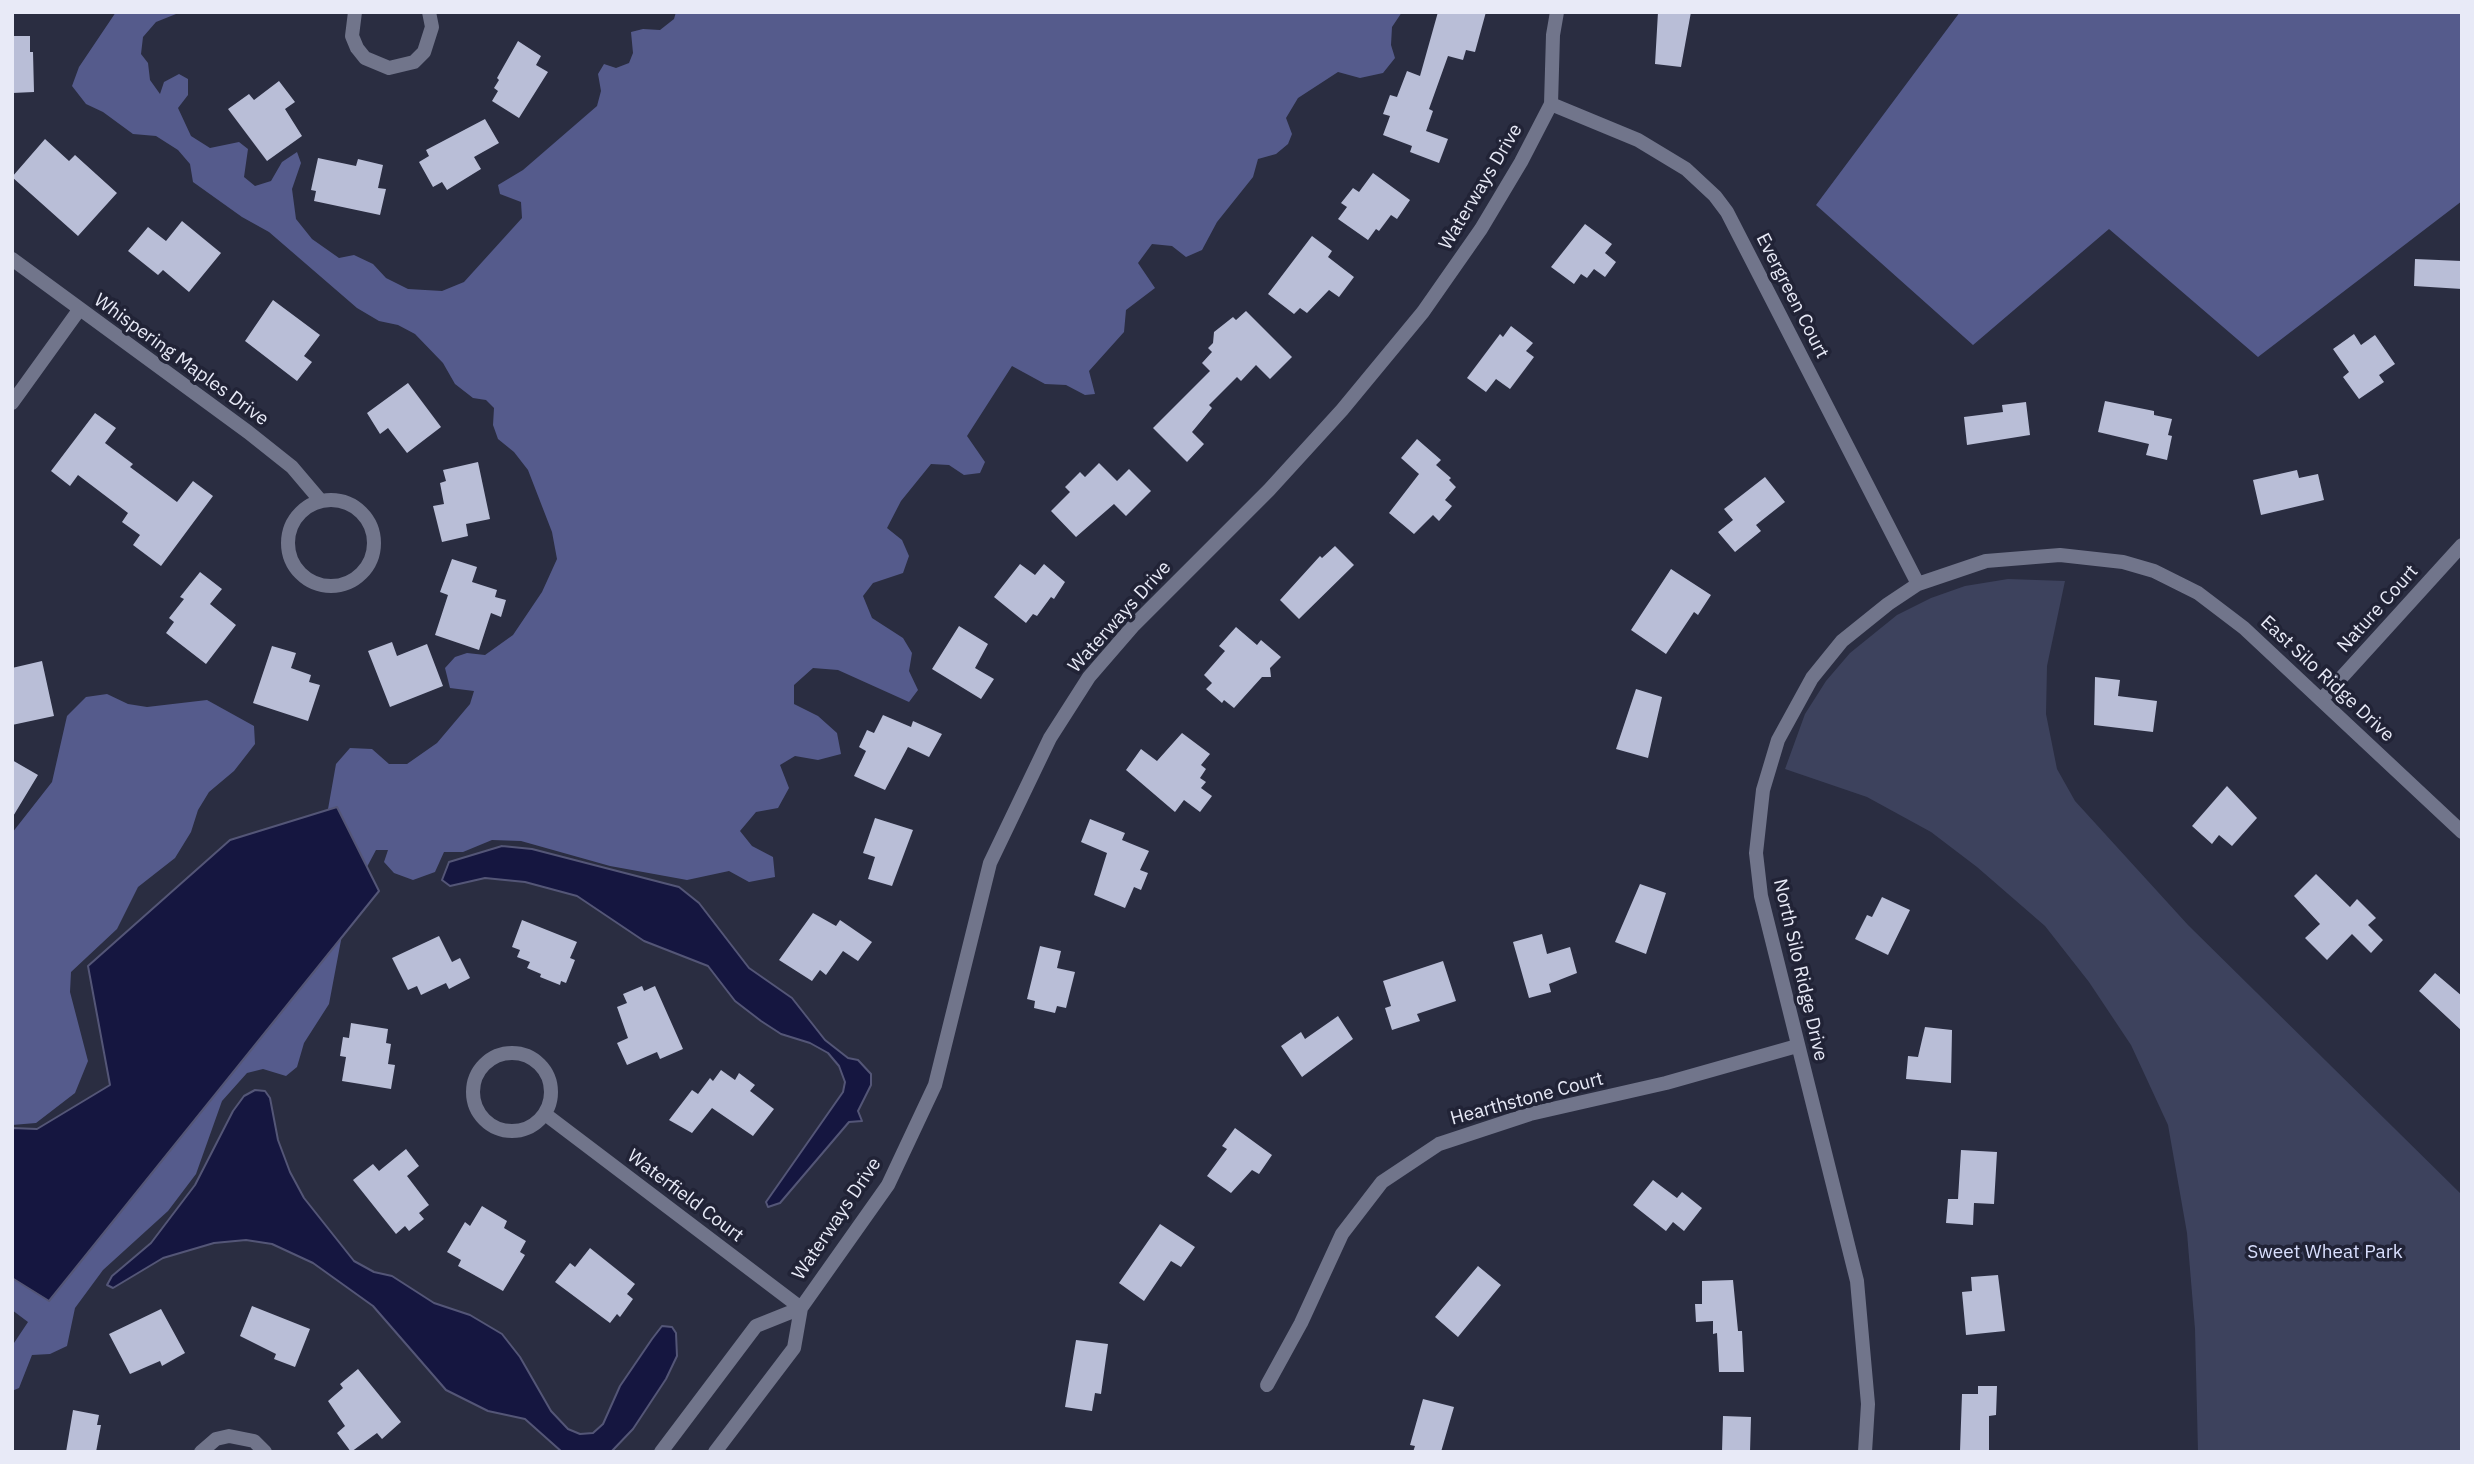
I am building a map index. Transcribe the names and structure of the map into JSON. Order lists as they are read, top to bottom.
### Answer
{
  "streets": {
    "street": [
      "Waterways Drive",
      "Evergreen Court",
      "Whispering Maples Drive",
      "Nature Court",
      "East Silo Ridge Drive",
      "North Silo Ridge Drive",
      "Hearthstone Court",
      "Waterfield Court"
    ]
  },
  "crossings": [
    ["Waterways Drive", "Evergreen Court"],
    ["Waterways Drive", "Waterfield Court"],
    ["Evergreen Court", "North Silo Ridge Drive"],
    ["Nature Court", "East Silo Ridge Drive"],
    ["East Silo Ridge Drive", "North Silo Ridge Drive"],
    ["North Silo Ridge Drive", "Hearthstone Court"]
  ],
  "parks": ["Sweet Wheat Park"]
}
